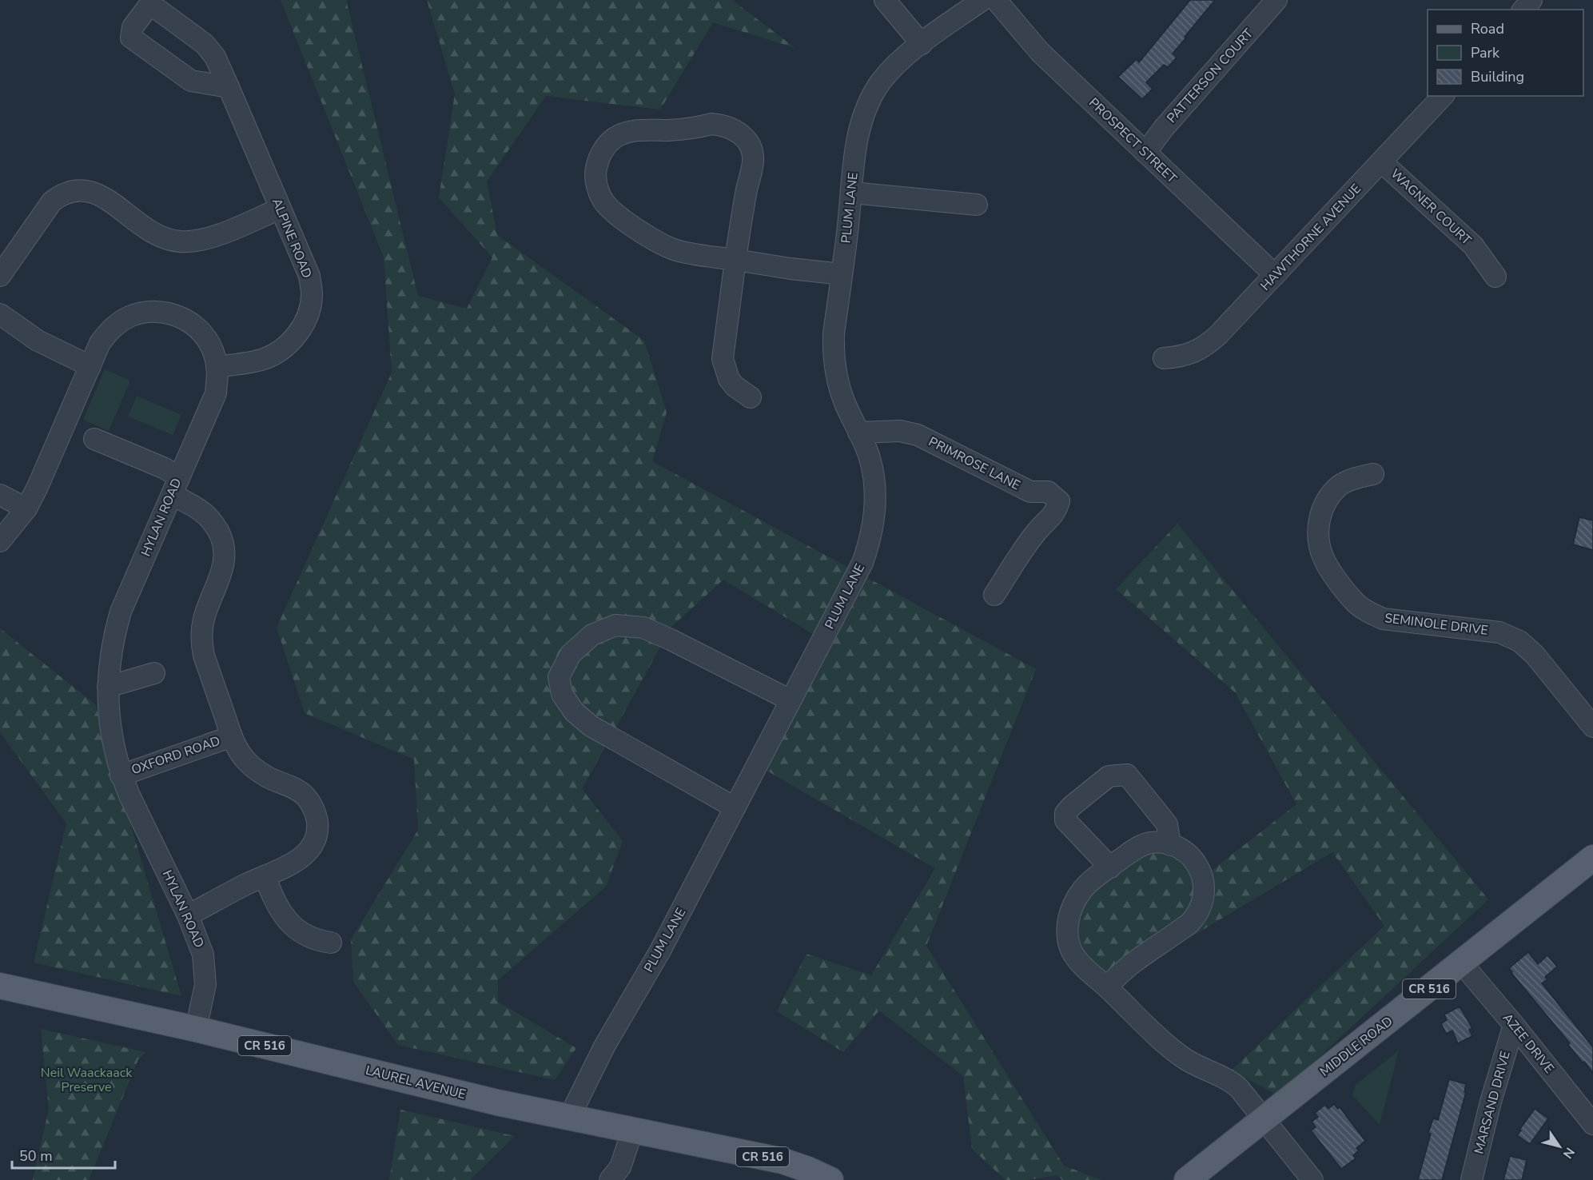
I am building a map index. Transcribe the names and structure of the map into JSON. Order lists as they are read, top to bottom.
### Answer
{
  "streets": {
    "main road": ["CR 516", "MIDDLE ROAD", "LAUREL AVENUE"],
    "street": [
      "PATTERSON COURT",
      "PROSPECT STREET",
      "WAGNER COURT",
      "PLUM LANE",
      "HAWTHORNE AVENUE",
      "ALPINE ROAD",
      "PRIMROSE LANE",
      "HYLAN ROAD",
      "SEMINOLE DRIVE",
      "OXFORD ROAD",
      "AZEE DRIVE",
      "MARSAND DRIVE"
    ]
  },
  "crossings": [
    ["PATTERSON COURT", "PROSPECT STREET"],
    ["PROSPECT STREET", "HAWTHORNE AVENUE"],
    ["WAGNER COURT", "HAWTHORNE AVENUE"],
    ["PLUM LANE", "PRIMROSE LANE"],
    ["PLUM LANE", "LAUREL AVENUE"],
    ["ALPINE ROAD", "HYLAN ROAD"],
    ["HYLAN ROAD", "OXFORD ROAD"],
    ["HYLAN ROAD", "LAUREL AVENUE"],
    ["AZEE DRIVE", "MIDDLE ROAD"],
    ["AZEE DRIVE", "MARSAND DRIVE"]
  ],
  "parks": ["Neil Waackaack Preserve"],
  "legend": ["Road", "Park", "Building"],
  "scale_bar": "50 m",
  "north": "bottom right"
}
